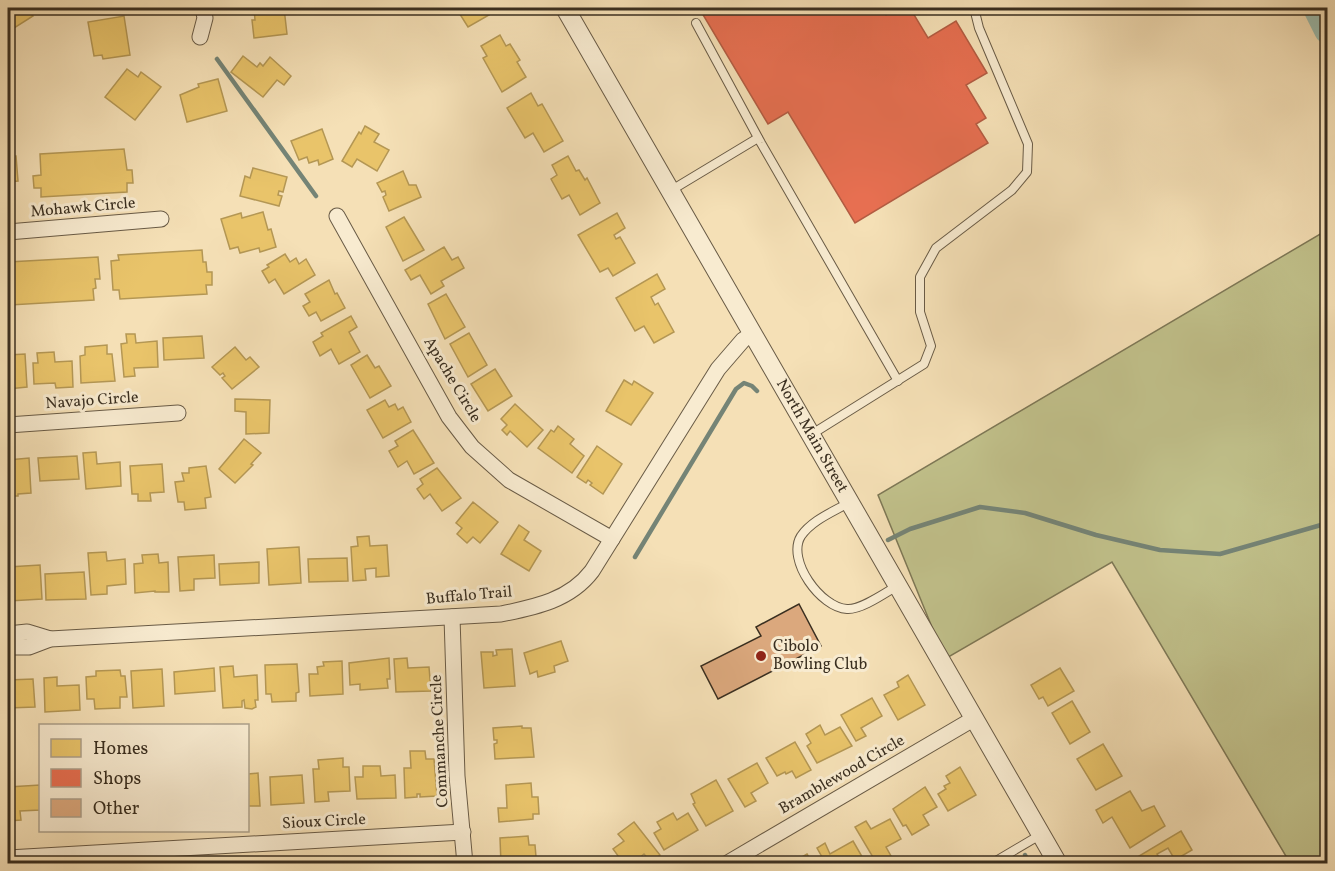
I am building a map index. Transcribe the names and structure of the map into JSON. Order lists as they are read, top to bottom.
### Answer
{
  "streets": {
    "street": [
      "Mohawk Circle",
      "Apache Circle",
      "Navajo Circle",
      "North Main Street",
      "Buffalo Trail",
      "Commanche Circle",
      "Bramblewood Circle",
      "Sioux Circle"
    ]
  },
  "crossings": [
    ["Apache Circle", "Buffalo Trail"],
    ["North Main Street", "Buffalo Trail"],
    ["North Main Street", "Bramblewood Circle"],
    ["Buffalo Trail", "Commanche Circle"],
    ["Commanche Circle", "Sioux Circle"]
  ],
  "places": ["Cibolo Bowling Club"],
  "legend": ["Homes", "Shops", "Other"]
}
